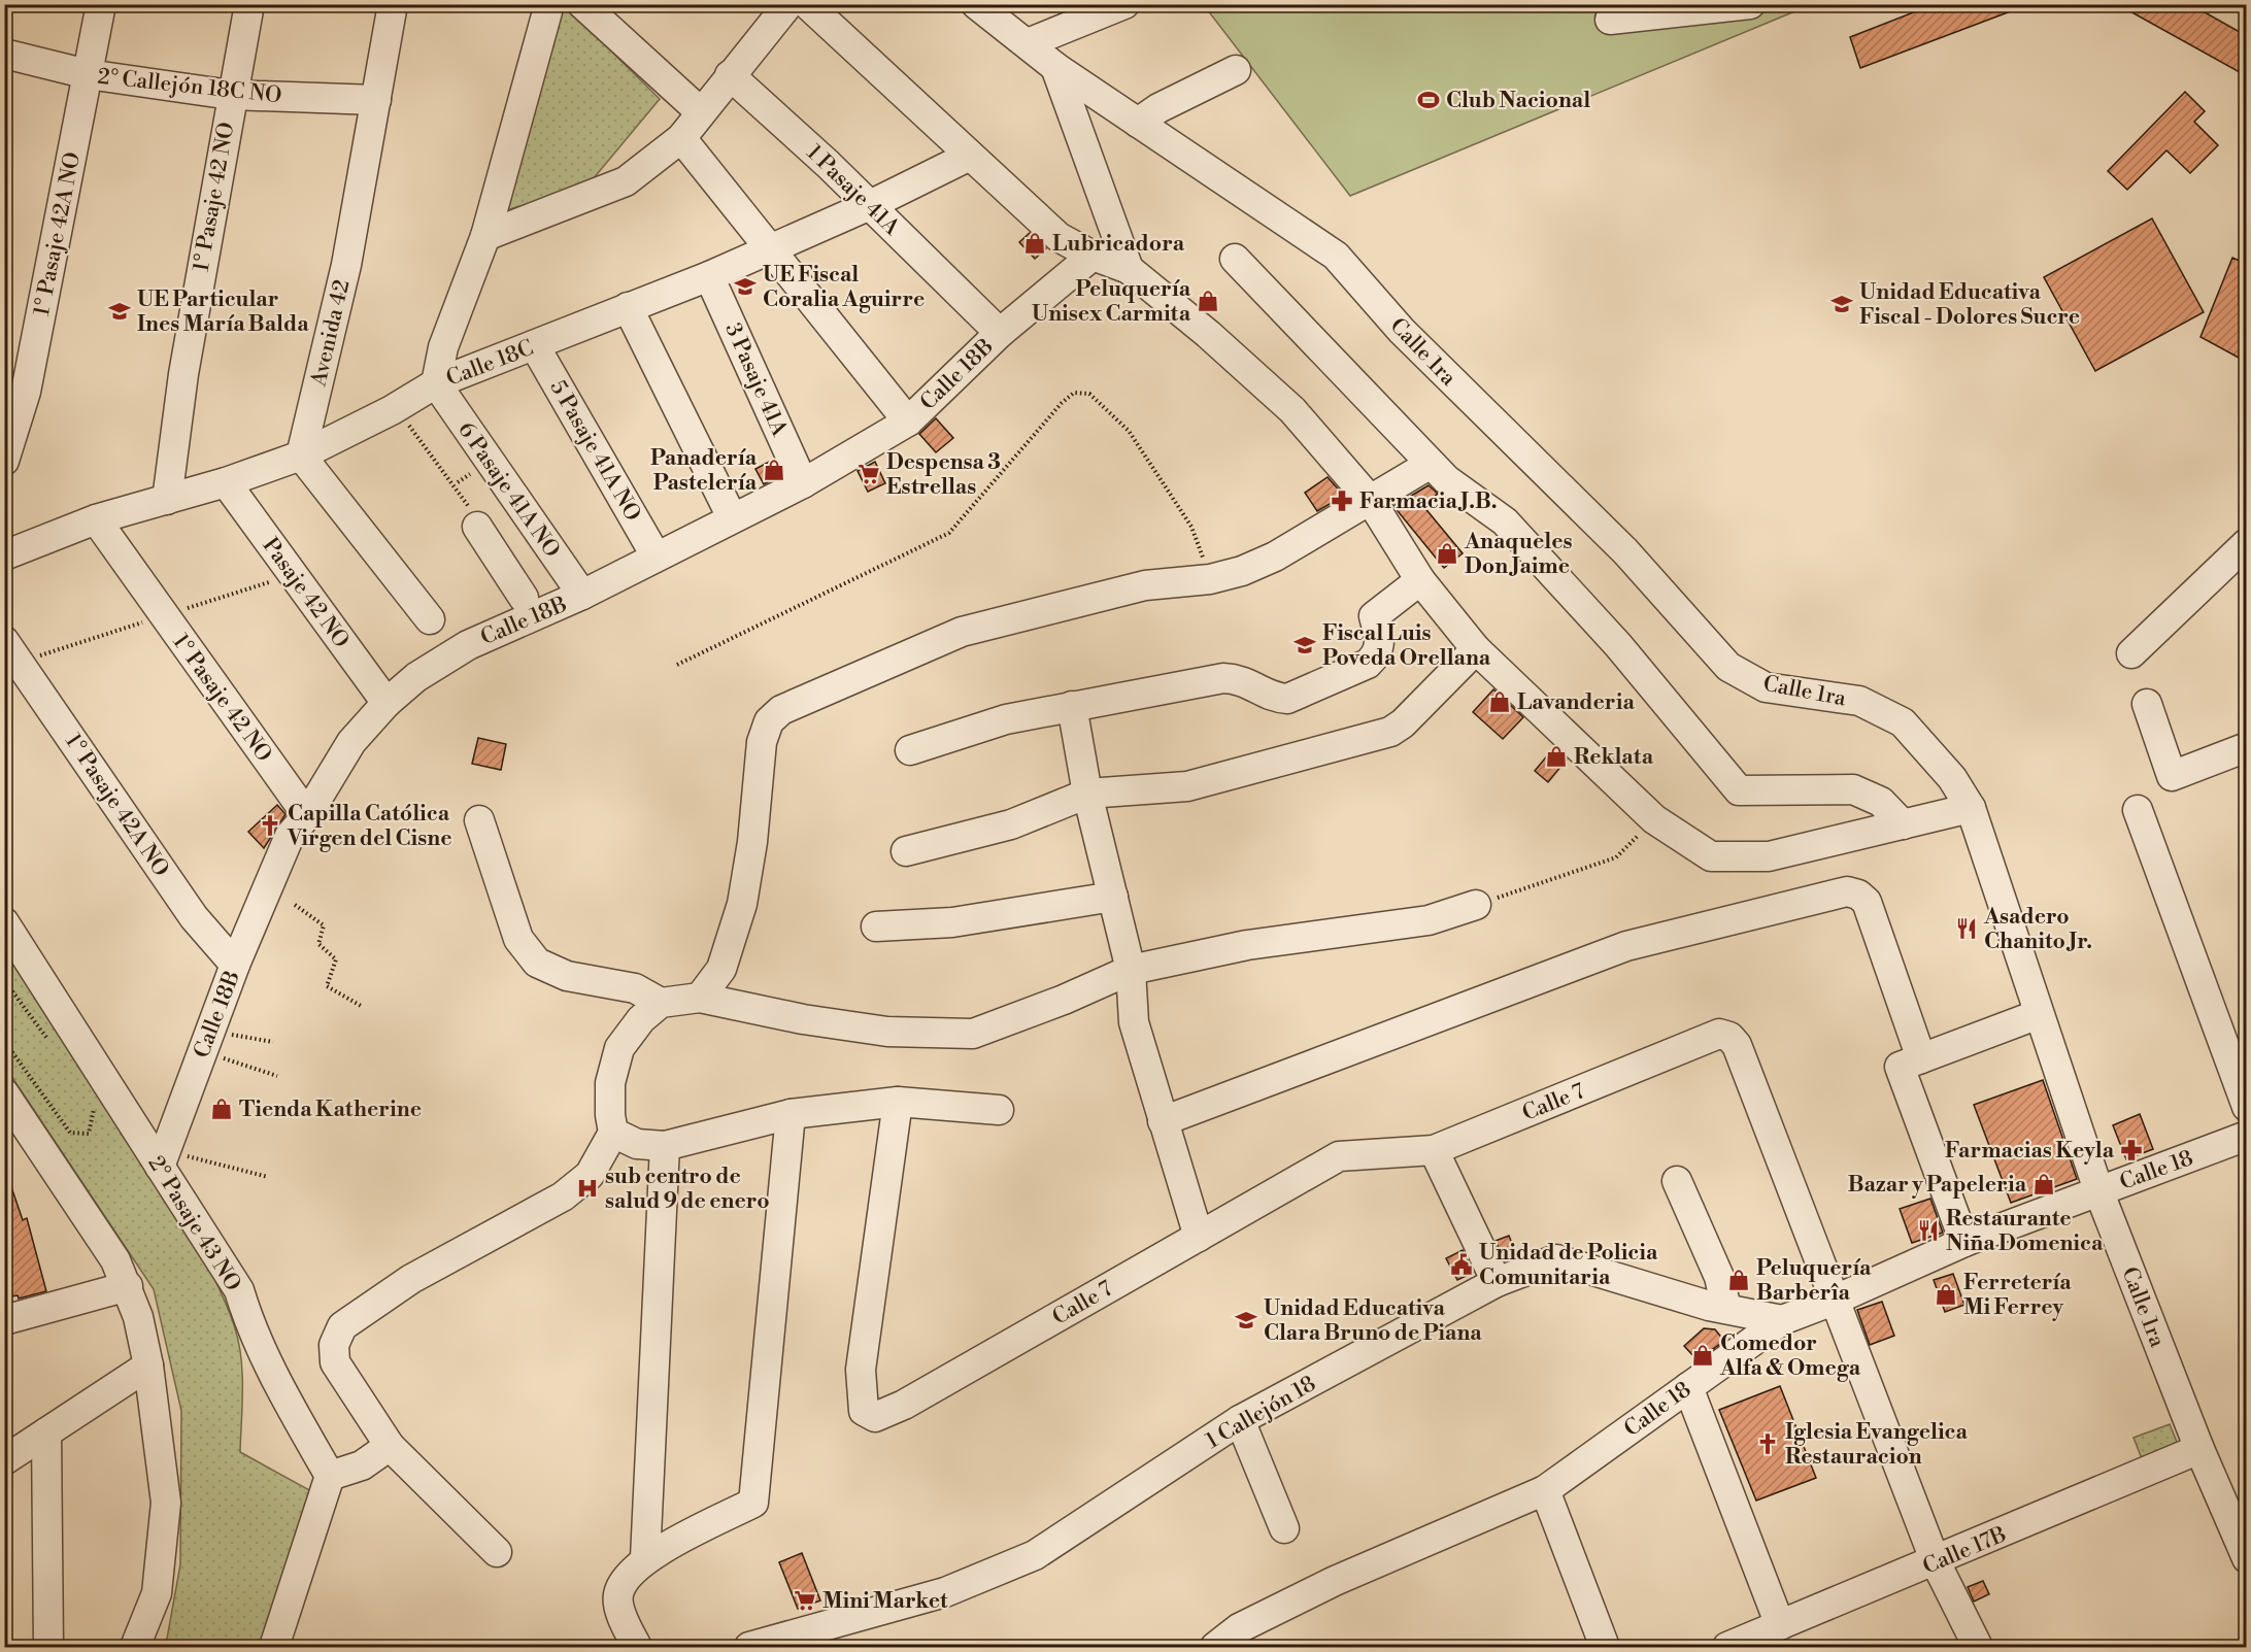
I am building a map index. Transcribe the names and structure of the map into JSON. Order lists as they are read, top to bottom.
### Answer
{
  "streets": {
    "street": [
      "2° Callejón 18C NO",
      "1 Pasaje 41A",
      "1° Pasaje 42 NO",
      "1° Pasaje 42A NO",
      "Avenida 42",
      "Calle 1ra",
      "Calle 18C",
      "Calle 18B",
      "3 Pasaje 41A",
      "5 Pasaje 41A NO",
      "6 Pasaje 41A NO",
      "Pasaje 42 NO",
      "Calle 7",
      "Calle 18",
      "2° Pasaje 43 NO",
      "1 Callejón 18",
      "Calle 17B"
    ]
  },
  "crossings": [
    ["2° Callejón 18C NO", "1° Pasaje 42 NO"],
    ["2° Callejón 18C NO", "1° Pasaje 42A NO"],
    ["2° Callejón 18C NO", "Avenida 42"],
    ["1 Pasaje 41A", "Calle 18C"],
    ["1 Pasaje 41A", "Calle 18B"],
    ["1° Pasaje 42 NO", "Calle 18C"],
    ["1° Pasaje 42 NO", "Calle 18B"],
    ["1° Pasaje 42A NO", "Calle 18B"],
    ["Avenida 42", "Calle 18C"],
    ["Calle 1ra", "Calle 18"],
    ["Calle 1ra", "Calle 17B"],
    ["Calle 18C", "3 Pasaje 41A"],
    ["Calle 18C", "5 Pasaje 41A NO"],
    ["Calle 18C", "6 Pasaje 41A NO"],
    ["Calle 18C", "Pasaje 42 NO"],
    ["Calle 18B", "3 Pasaje 41A"],
    ["Calle 18B", "5 Pasaje 41A NO"],
    ["Calle 18B", "6 Pasaje 41A NO"],
    ["Calle 18B", "Pasaje 42 NO"],
    ["Calle 18B", "2° Pasaje 43 NO"],
    ["Calle 7", "Calle 18"],
    ["Calle 7", "Calle 17B"],
    ["Calle 18", "1 Callejón 18"]
  ],
  "places": {
    "sports": ["Club Nacional"],
    "shop": [
      "Lubricadora",
      "Peluquería Unisex Carmita",
      "Panadería Pastelería",
      "Anaqueles Don Jaime",
      "Lavanderia",
      "Reklata",
      "Tienda Katherine",
      "Bazar y Papeleria",
      "Peluquería Barberîa",
      "Ferretería Mi Ferrey",
      "Comedor Alfa & Omega"
    ],
    "school or university": [
      "UE Fiscal Coralia Aguirre",
      "Unidad Educativa Fiscal - Dolores Sucre",
      "UE Particular Ines María Balda",
      "Fiscal Luis Poveda Orellana",
      "Unidad Educativa Clara Bruno de Piana"
    ],
    "supermarket": ["Despensa 3 Estrellas", "Mini Market"],
    "pharmacy": ["Farmacia J.B.", "Farmacias Keyla"],
    "church": ["Capilla Católica Virgen del Cisne", "Iglesia Evangelica Restauracion"],
    "restaurant": ["Asadero Chanito Jr.", "Restaurante Niña Domenica"],
    "hospital": ["sub centro de salud 9 de enero"],
    "public building": ["Unidad de Policia Comunitaria"]
  }
}
